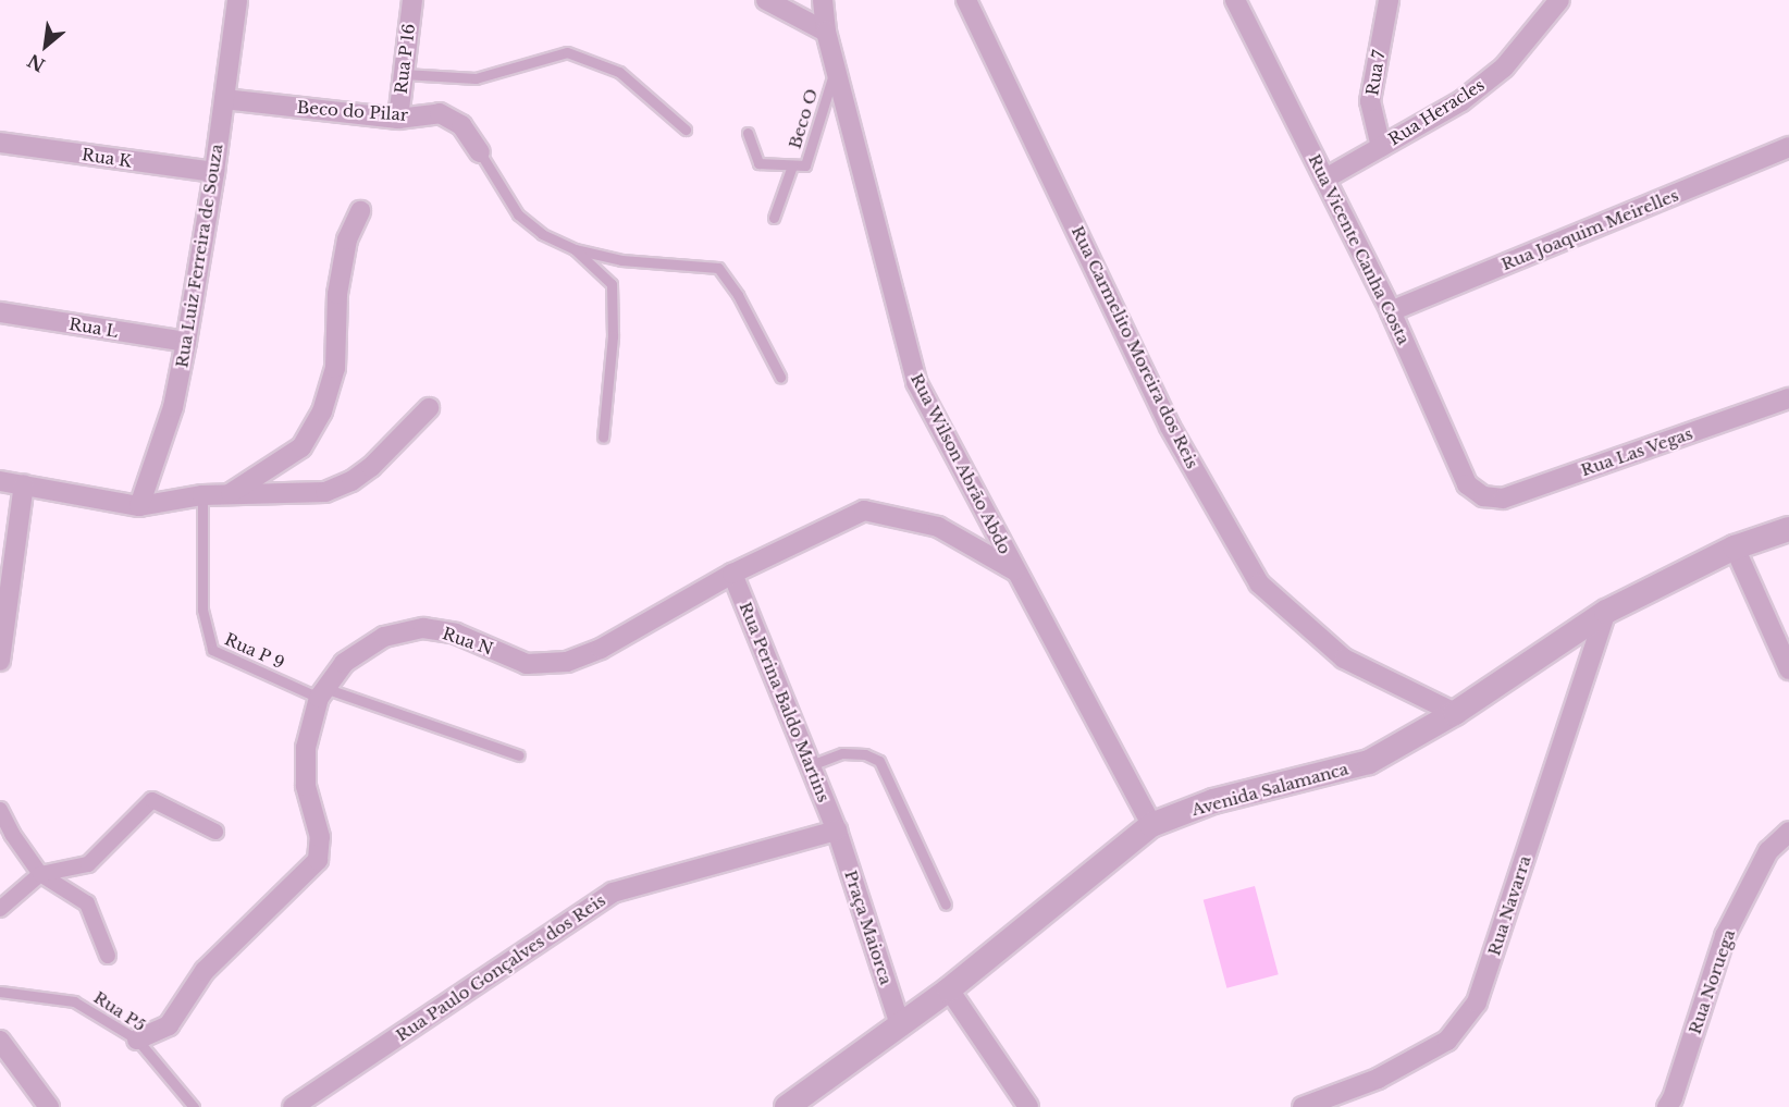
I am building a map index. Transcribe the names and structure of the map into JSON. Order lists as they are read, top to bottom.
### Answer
{
  "streets": {
    "street": [
      "Rua P 16",
      "Rua 7",
      "Beco do Pilar",
      "Rua Heracles",
      "Rua K",
      "Rua Joaquim Meirelles",
      "Rua Vicente Canha Costa",
      "Rua Luiz Ferreira de Souza",
      "Rua L",
      "Rua Carmelito Moreira dos Reis",
      "Rua Las Vegas",
      "Rua Wilson Abrão Abdo",
      "Rua N",
      "Rua Perina Baldo Martins",
      "Avenida Salamanca",
      "Rua Navarra",
      "Praça Maiorca",
      "Rua Paulo Gonçalves dos Reis",
      "Rua Noruega"
    ],
    "lane": ["Beco O", "Rua P 9", "Rua P5"]
  },
  "crossings": [
    ["Rua P 16", "Beco do Pilar"],
    ["Rua 7", "Rua Heracles"],
    ["Beco do Pilar", "Rua Luiz Ferreira de Souza"],
    ["Rua Heracles", "Rua Vicente Canha Costa"],
    ["Beco O", "Rua Wilson Abrão Abdo"],
    ["Rua K", "Rua Luiz Ferreira de Souza"],
    ["Rua Joaquim Meirelles", "Rua Vicente Canha Costa"],
    ["Rua Vicente Canha Costa", "Rua Las Vegas"],
    ["Rua Luiz Ferreira de Souza", "Rua L"],
    ["Rua Carmelito Moreira dos Reis", "Avenida Salamanca"],
    ["Rua Wilson Abrão Abdo", "Rua N"],
    ["Rua Wilson Abrão Abdo", "Avenida Salamanca"],
    ["Rua N", "Rua P 9"],
    ["Rua N", "Rua Perina Baldo Martins"],
    ["Rua N", "Rua P5"],
    ["Rua Perina Baldo Martins", "Praça Maiorca"],
    ["Rua Perina Baldo Martins", "Rua Paulo Gonçalves dos Reis"],
    ["Avenida Salamanca", "Rua Navarra"],
    ["Avenida Salamanca", "Praça Maiorca"],
    ["Praça Maiorca", "Rua Paulo Gonçalves dos Reis"]
  ],
  "north": "bottom left"
}
